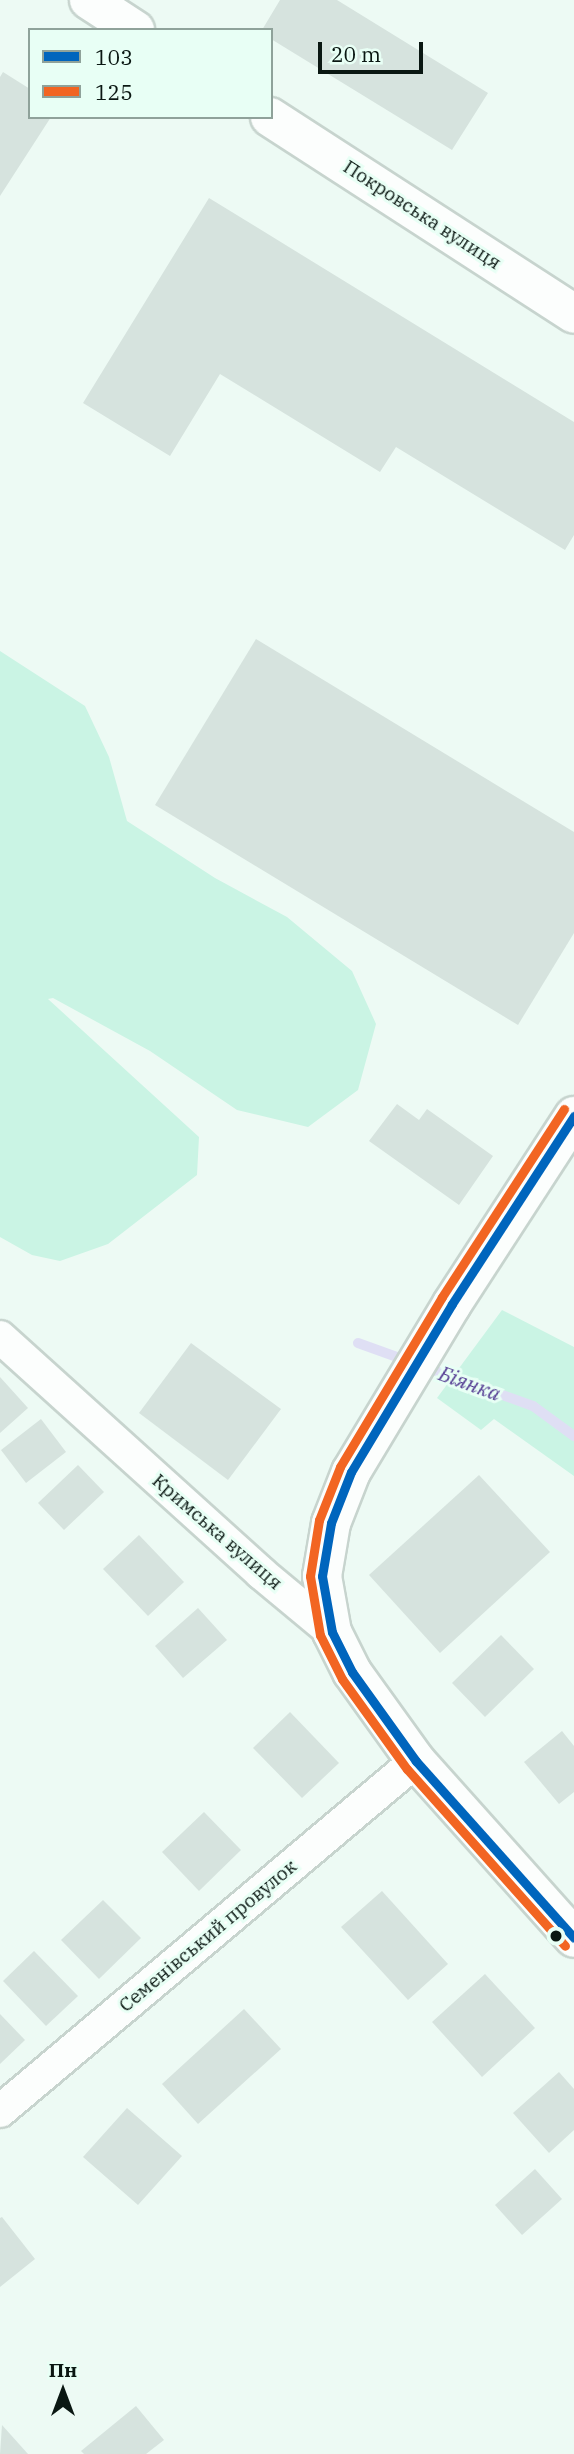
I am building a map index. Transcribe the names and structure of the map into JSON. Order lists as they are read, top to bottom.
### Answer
{
  "streets": {
    "street": ["Покровська вулиця", "Кримська вулиця", "Семенівський провулок"]
  },
  "crossings": [
    ["Кримська вулиця", "Семенівський провулок"]
  ],
  "water": ["Біянка"],
  "lines": ["transit line 125", "transit line 103"],
  "legend": ["103", "125"],
  "scale_bar": "20 m",
  "north": "top"
}
